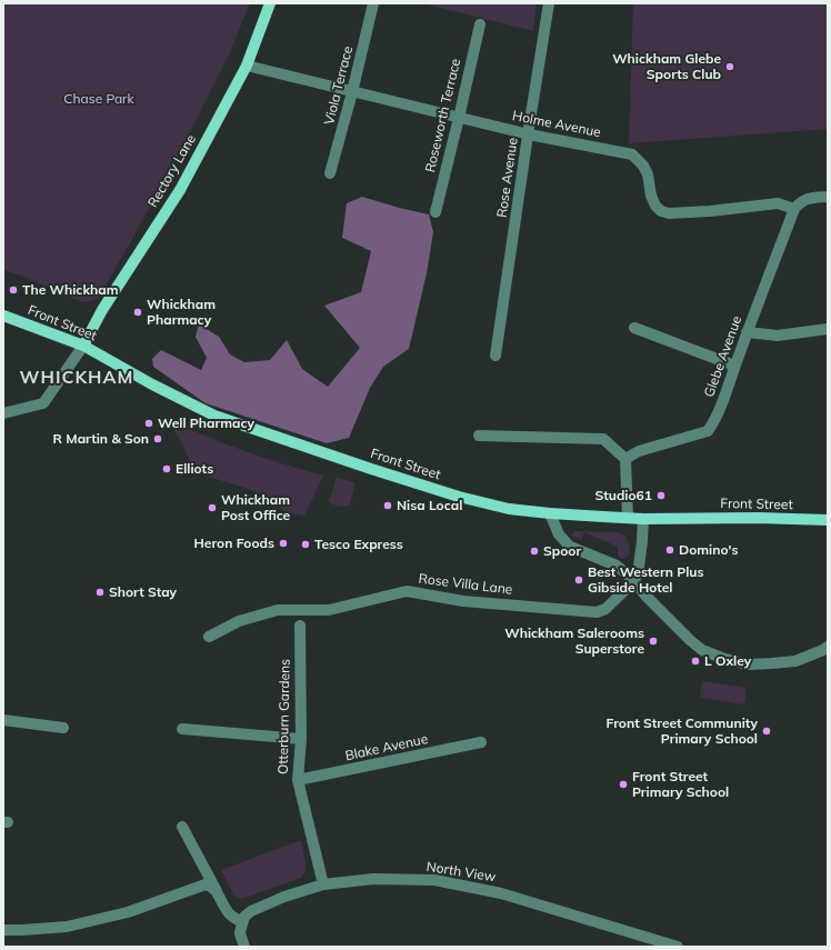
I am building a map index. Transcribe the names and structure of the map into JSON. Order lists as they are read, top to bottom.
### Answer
{
  "streets": {
    "main road": ["Rectory Lane", "Front Street"],
    "street": [
      "Viola Terrace",
      "Roseworth Terrace",
      "Holme Avenue",
      "Rose Avenue",
      "Glebe Avenue",
      "Rose Villa Lane",
      "Otterburn Gardens",
      "Blake Avenue",
      "North View"
    ]
  },
  "crossings": [
    ["Viola Terrace", "Holme Avenue"],
    ["Roseworth Terrace", "Holme Avenue"],
    ["Holme Avenue", "Rectory Lane"],
    ["Holme Avenue", "Rose Avenue"],
    ["Holme Avenue", "Glebe Avenue"],
    ["Rectory Lane", "Front Street"],
    ["Otterburn Gardens", "Blake Avenue"],
    ["Otterburn Gardens", "North View"]
  ],
  "districts": ["WHICKHAM"],
  "parks": ["Chase Park"],
  "places": [
    "Whickham Glebe Sports Club",
    "The Whickham",
    "Whickham Pharmacy",
    "Well Pharmacy",
    "R Martin & Son",
    "Elliots",
    "Studio61",
    "Nisa Local",
    "Whickham Post Office",
    "Heron Foods",
    "Tesco Express",
    "Domino's",
    "Spoor",
    "Best Western Plus Gibside Hotel",
    "Short Stay",
    "Whickham Salerooms Superstore",
    "L Oxley",
    "Front Street Community Primary School",
    "Front Street Primary School"
  ]
}
